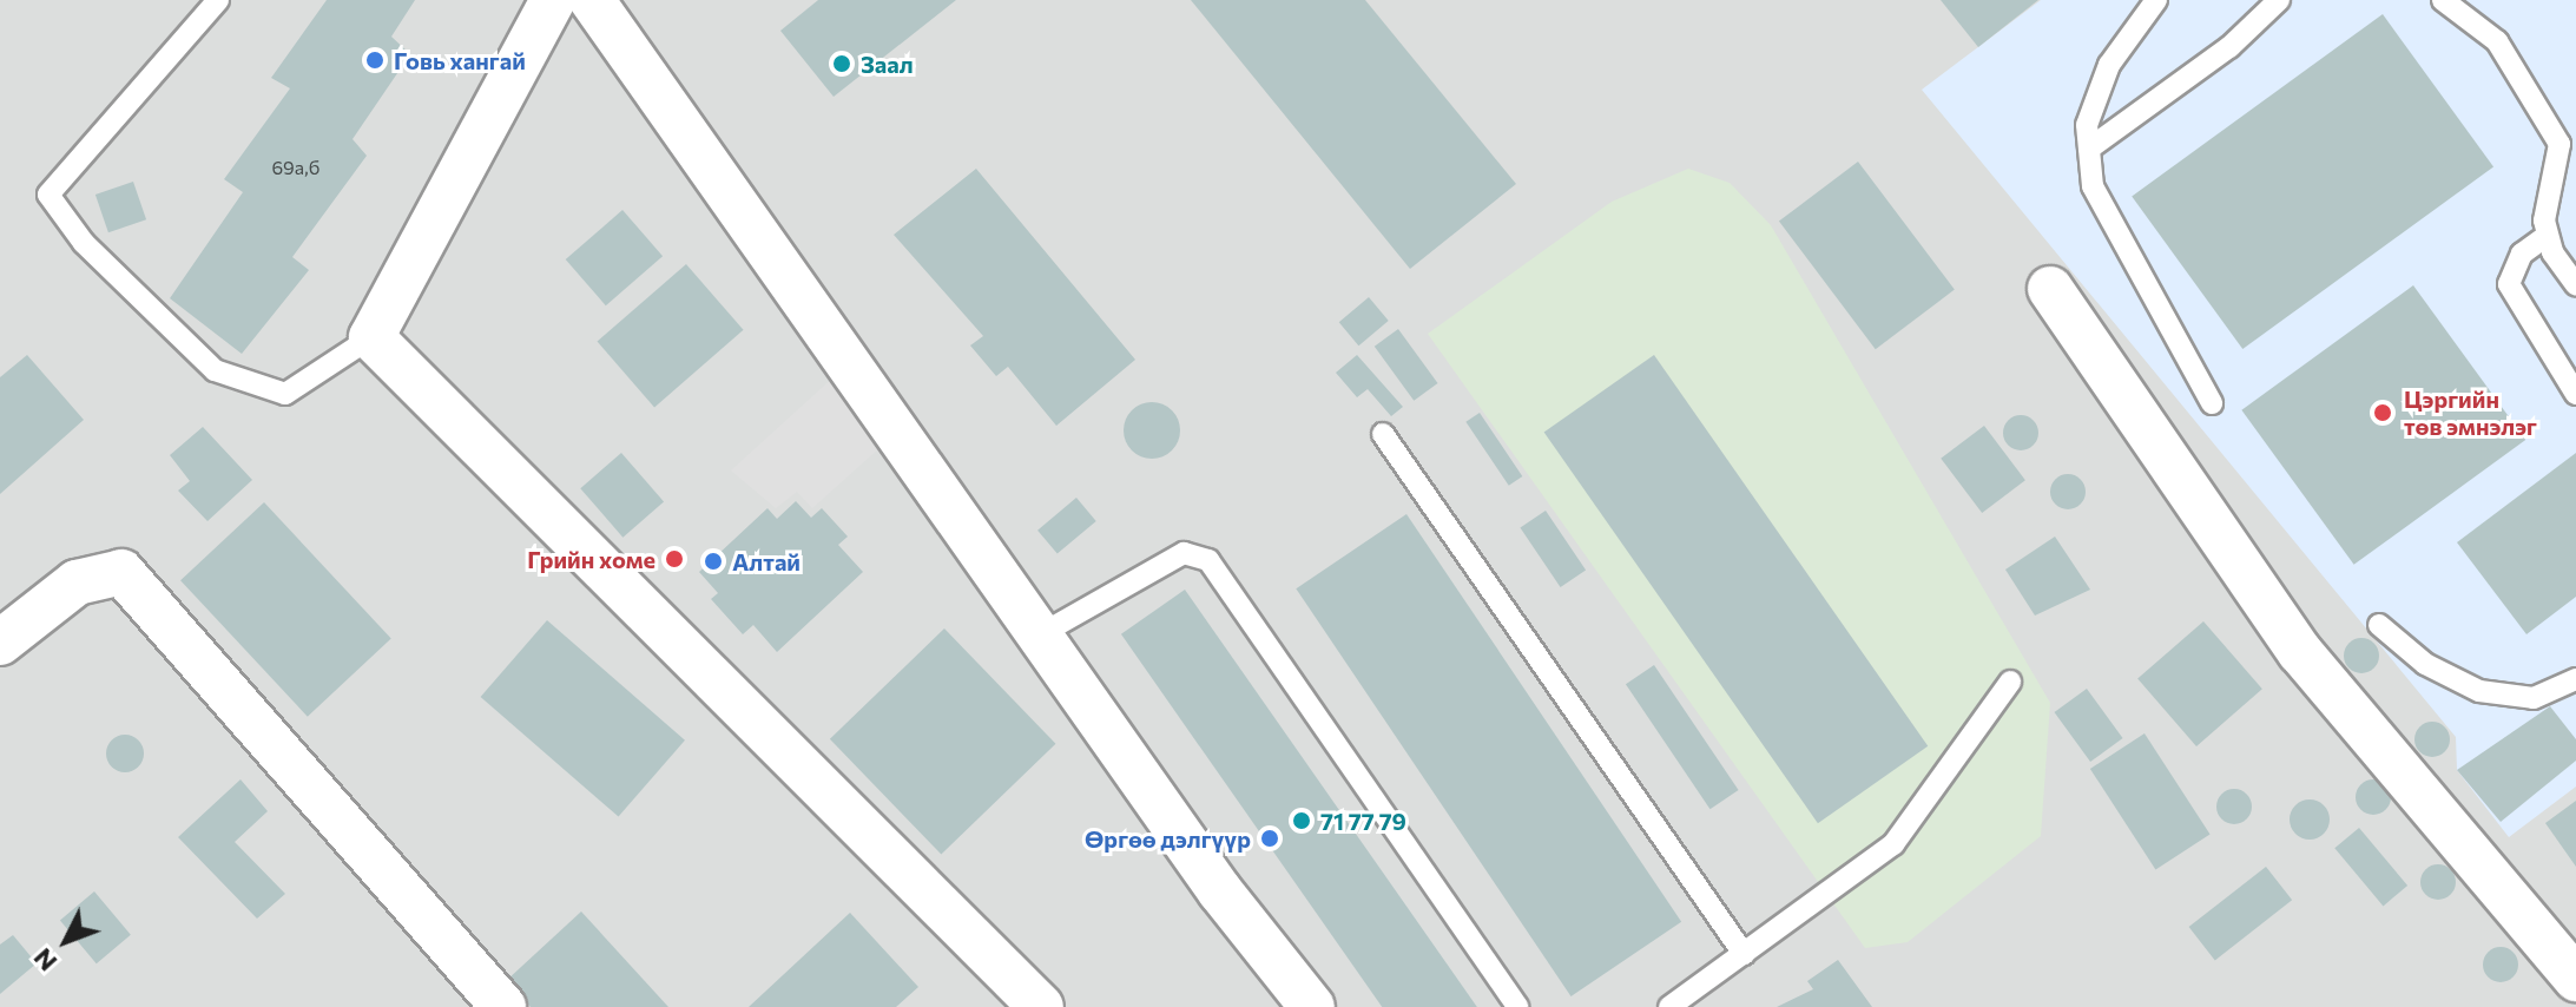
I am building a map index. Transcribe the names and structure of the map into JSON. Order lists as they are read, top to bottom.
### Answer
{
  "places": [
    "Говь хангай",
    "Заал",
    "Цэргийн төв эмнэлэг",
    "Грийн хоме",
    "Алтай",
    "71 77 79",
    "Өргөө дэлгүүр"
  ],
  "house_numbers": ["69a,б"],
  "north": "bottom left"
}
